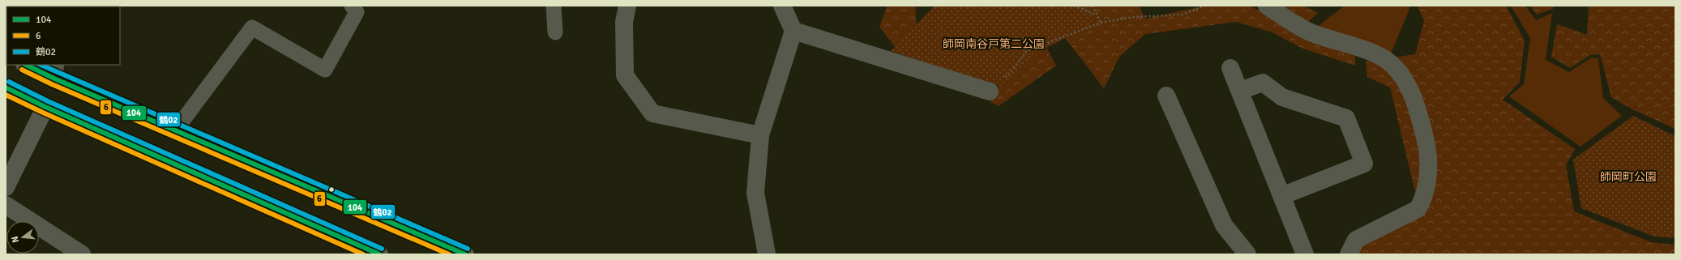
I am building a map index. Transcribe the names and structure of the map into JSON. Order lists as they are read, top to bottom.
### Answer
{
  "parks": ["師岡南谷戸第二公園", "師岡町公園"],
  "lines": ["transit line 104", "transit line 鶴02", "transit line 6"],
  "legend": ["104", "6", "鶴02"],
  "north": "left"
}
